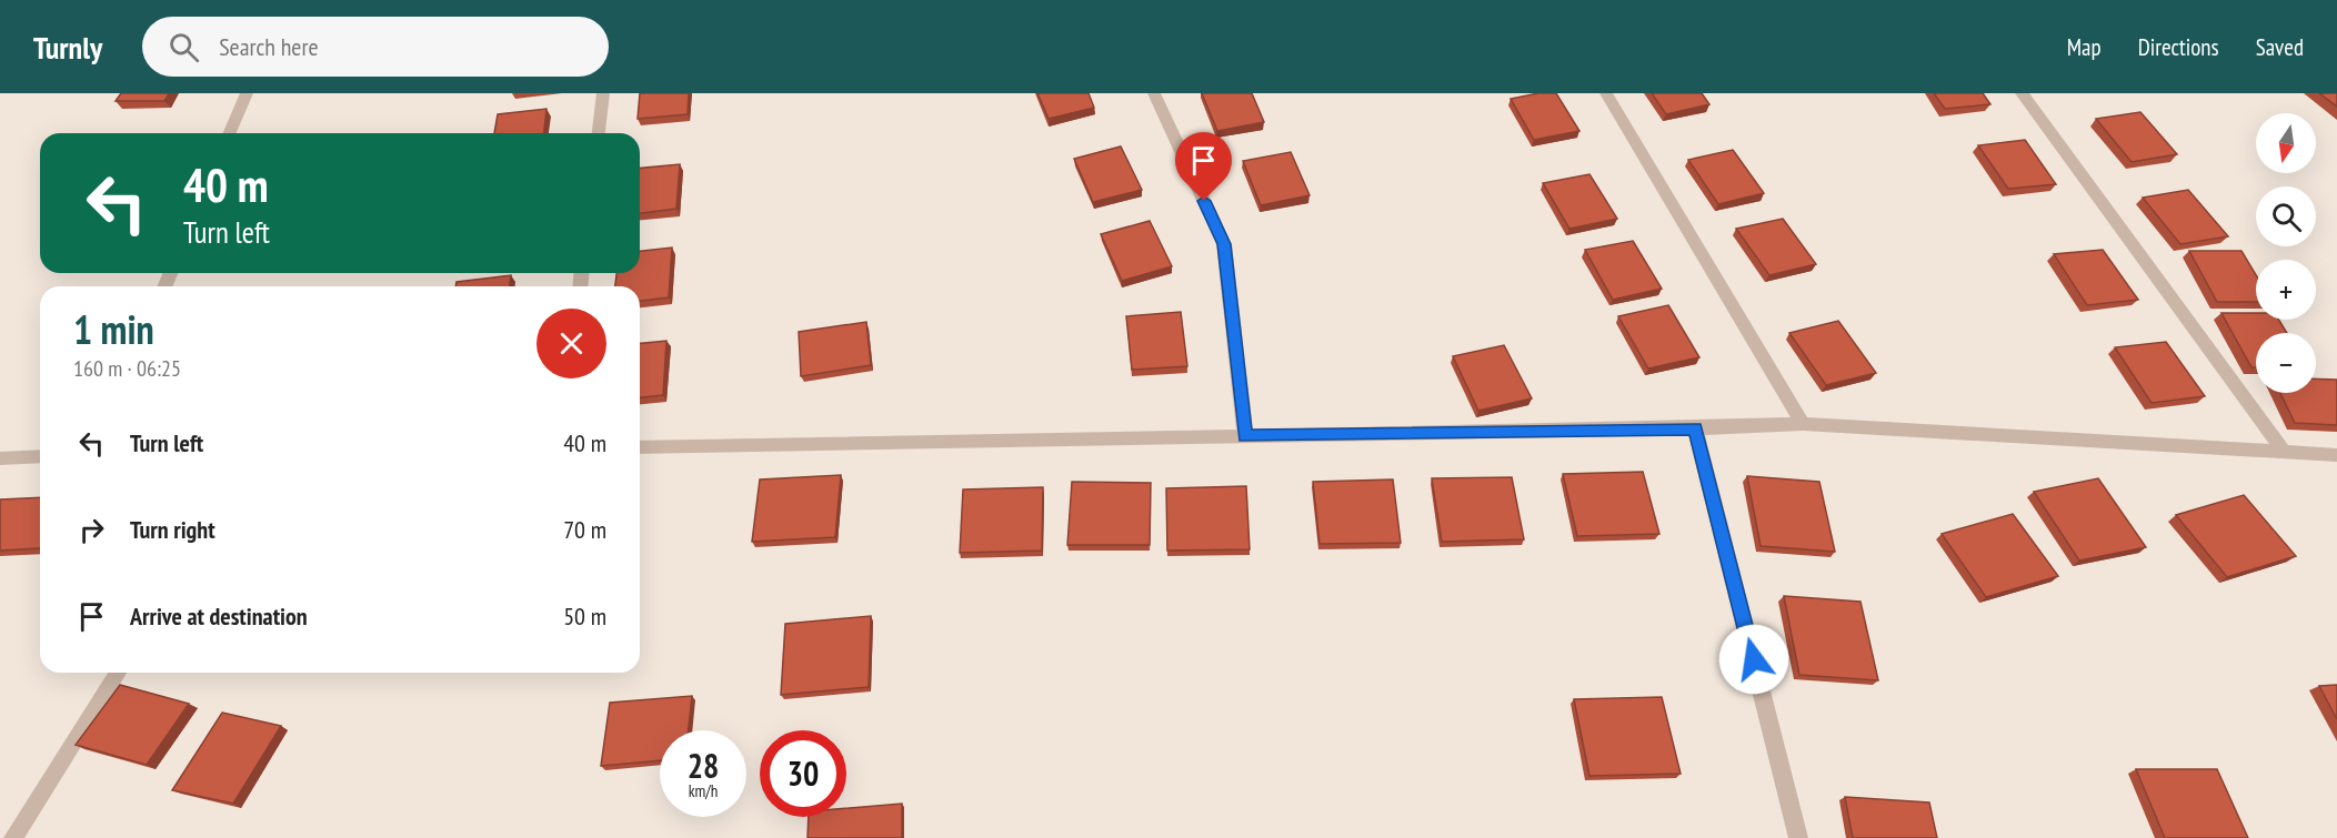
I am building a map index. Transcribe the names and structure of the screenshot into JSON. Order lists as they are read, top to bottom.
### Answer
{
  "north": "bottom",
  "page": {
    "header": "Turnly",
    "search": "Search here",
    "nav": ["Map", "Directions", "Saved"],
    "map_buttons": ["+", "−"],
    "turn": ["40 m", "Turn left"],
    "heading": ["1 min", "160 m · 06:25"],
    "list": [
      {
        "name": "Turn left",
        "value": "40 m"
      },
      {
        "name": "Turn right",
        "value": "70 m"
      },
      {
        "name": "Arrive at destination",
        "value": "50 m"
      }
    ],
    "speed": "28 km/h",
    "limit": "30"
  }
}
